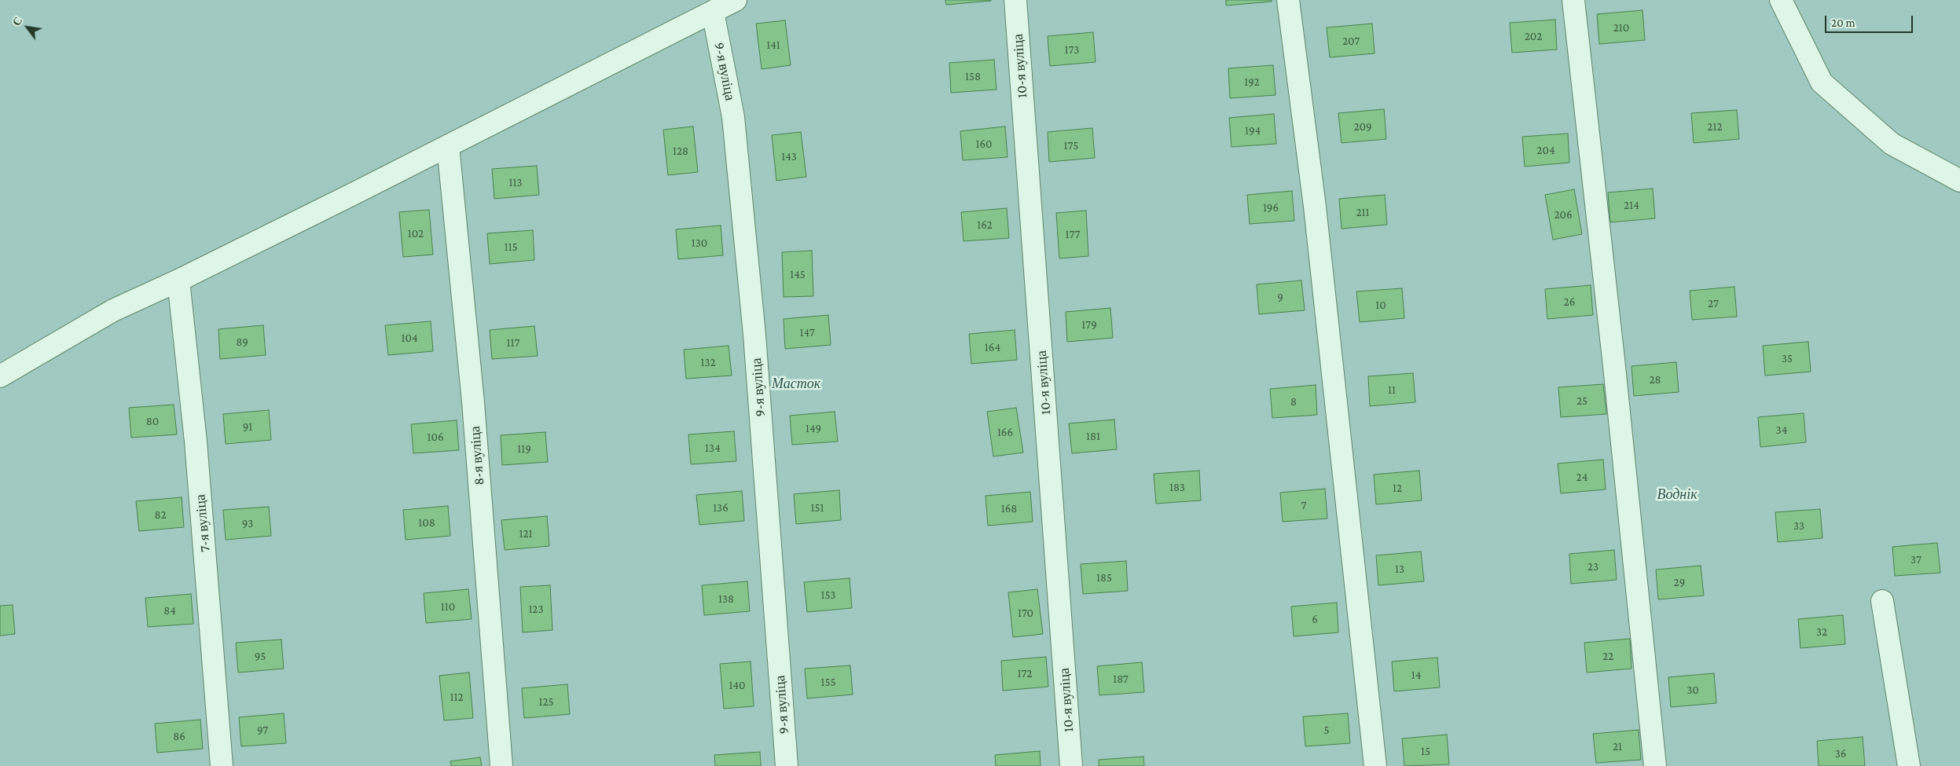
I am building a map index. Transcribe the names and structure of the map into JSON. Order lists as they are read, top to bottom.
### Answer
{
  "streets": {
    "street": [
      "10-я вуліца",
      "9-я вуліца",
      "8-я вуліца",
      "7-я вуліца"
    ]
  },
  "parks": ["Масток", "Воднік"],
  "house_numbers": [
    "210",
    "202",
    "207",
    "141",
    "173",
    "158",
    "192",
    "209",
    "212",
    "194",
    "160",
    "175",
    "204",
    "128",
    "143",
    "113",
    "214",
    "196",
    "211",
    "206",
    "162",
    "102",
    "177",
    "130",
    "115",
    "145",
    "9",
    "26",
    "27",
    "10",
    "179",
    "147",
    "104",
    "89",
    "117",
    "164",
    "35",
    "132",
    "28",
    "11",
    "25",
    "8",
    "80",
    "91",
    "149",
    "34",
    "166",
    "181",
    "106",
    "134",
    "119",
    "24",
    "183",
    "12",
    "7",
    "136",
    "151",
    "168",
    "82",
    "108",
    "93",
    "33",
    "121",
    "37",
    "23",
    "13",
    "185",
    "29",
    "153",
    "138",
    "110",
    "123",
    "84",
    "170",
    "6",
    "32",
    "95",
    "22",
    "172",
    "14",
    "187",
    "155",
    "140",
    "30",
    "112",
    "125",
    "97",
    "5",
    "86",
    "21",
    "15",
    "36"
  ],
  "scale_bar": "20 m",
  "north": "top left"
}
